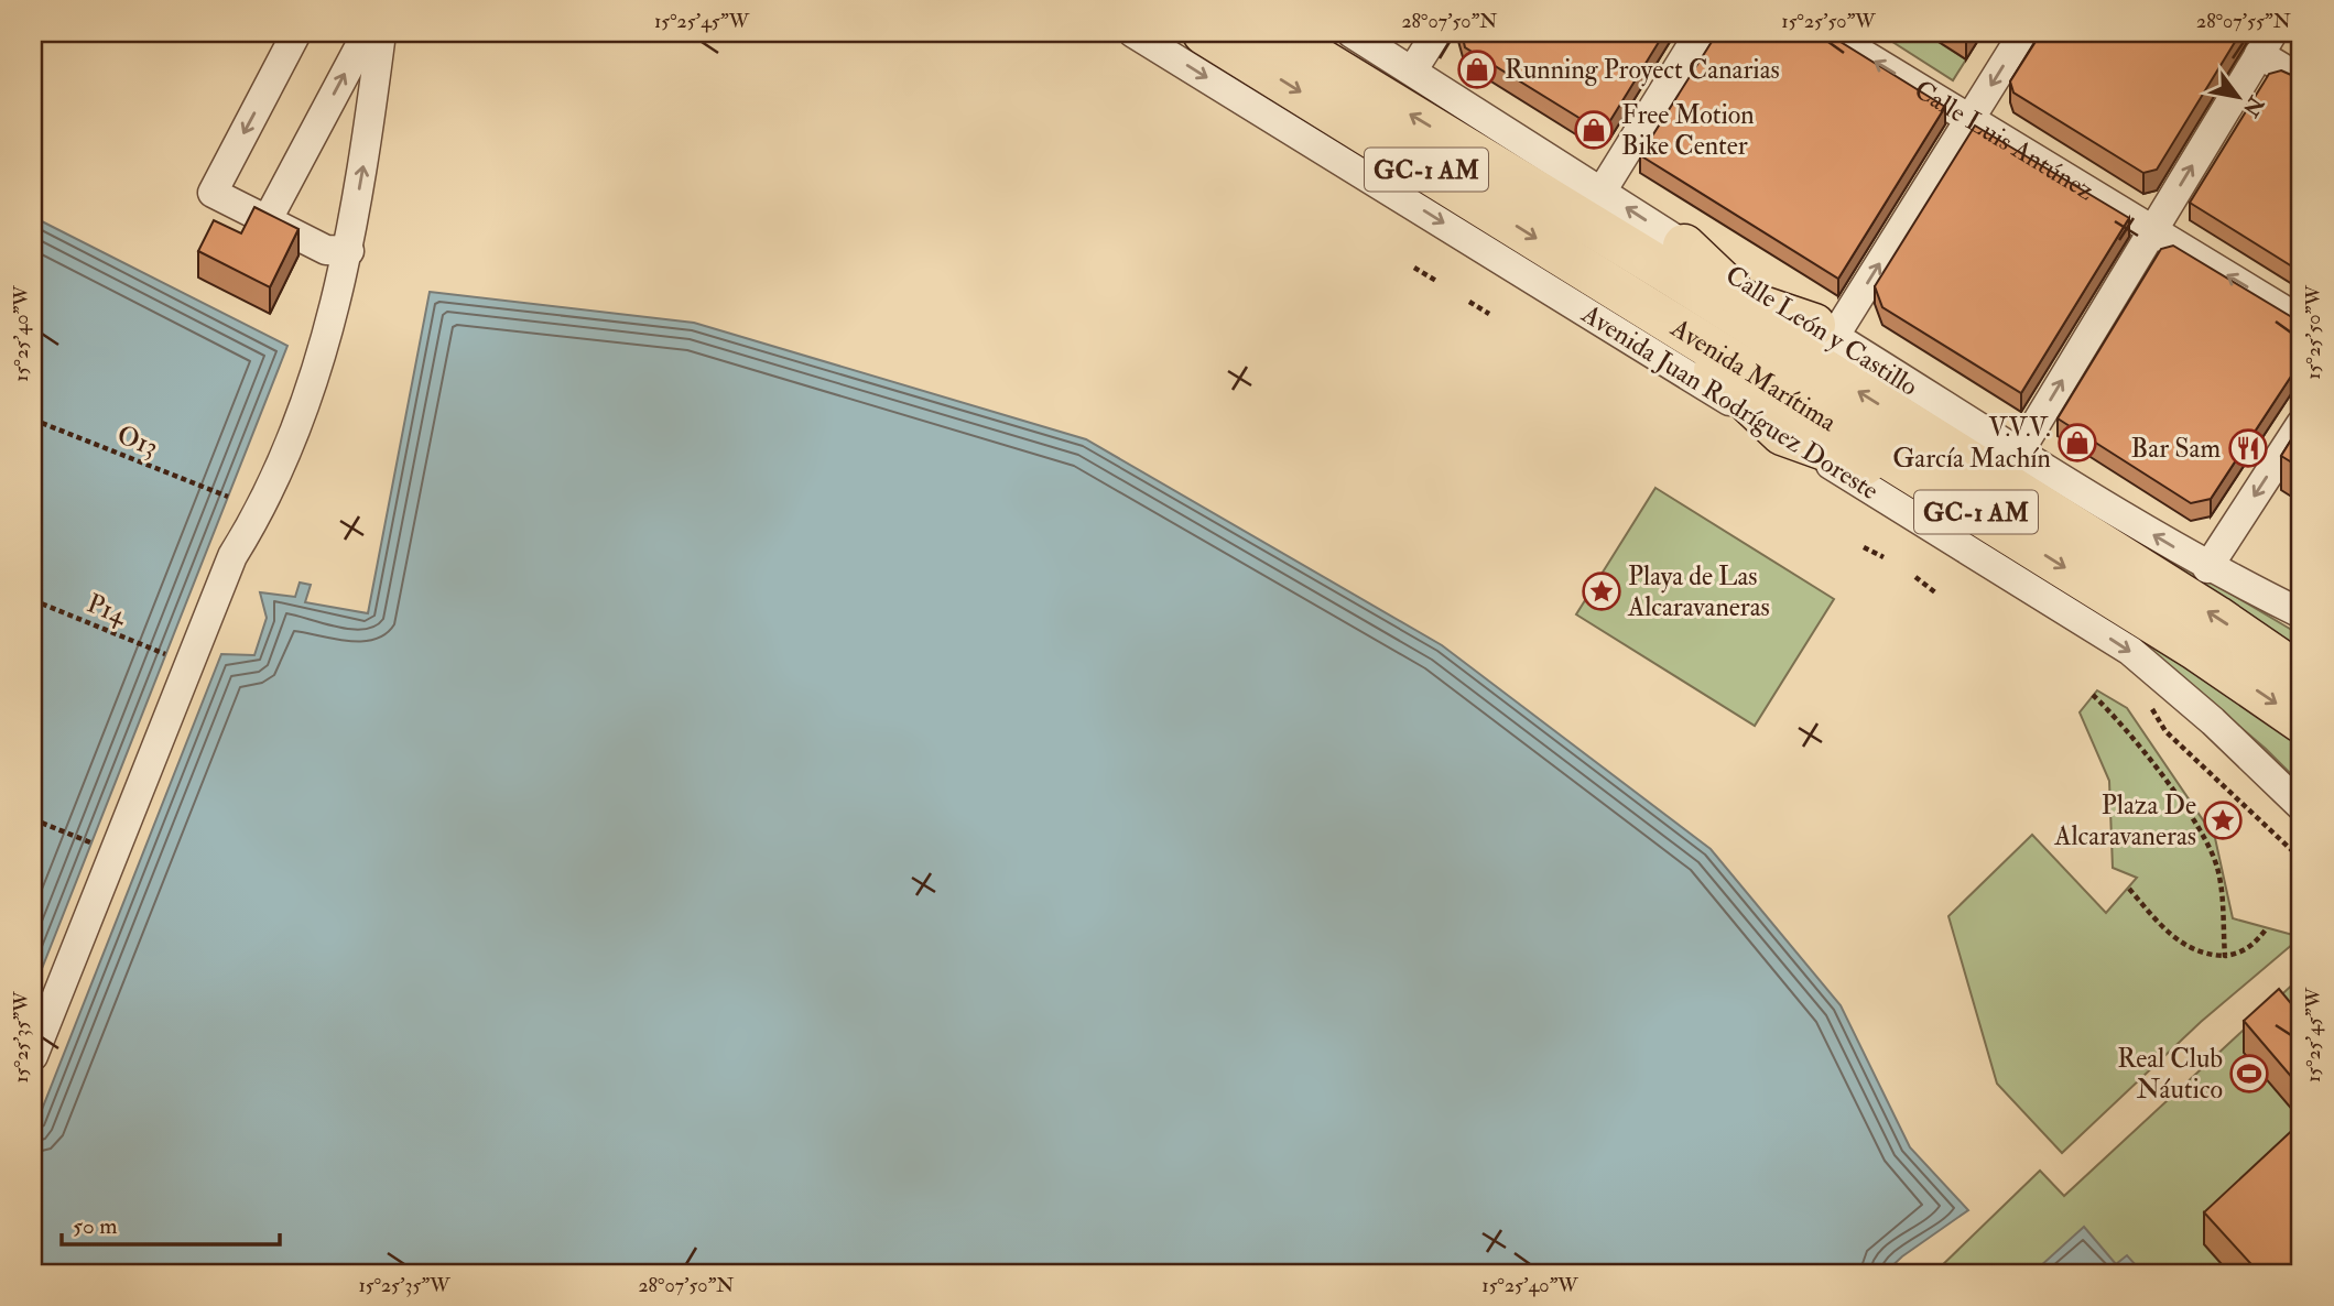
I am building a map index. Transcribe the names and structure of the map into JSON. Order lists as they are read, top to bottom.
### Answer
{
  "streets": {
    "highway": ["GC-1 AM", "Avenida Marítima"],
    "street": ["Calle Luis Antúnez", "Calle León y Castillo", "Avenida Juan Rodríguez Doreste"],
    "path": ["O13", "P14"]
  },
  "crossings": [
    ["Calle León y Castillo", "Avenida Marítima"]
  ],
  "one_way": ["Calle Luis Antúnez", "Calle León y Castillo", "Avenida Juan Rodríguez Doreste"],
  "places": {
    "shop": ["Running Proyect Canarias", "Free Motion Bike Center", "V.V.V. García Machín"],
    "restaurant": ["Bar Sam"],
    "place": ["Playa de Las Alcaravaneras", "Plaza De Alcaravaneras"],
    "sports": ["Real Club Náutico"]
  },
  "scale_bar": "50 m",
  "north": "bottom right",
  "coordinates": [
    "15°25'45\"W",
    "28°07'50\"N",
    "15°25'50\"W",
    "28°07'55\"N",
    "15°25'40\"W",
    "15°25'35\"W"
  ]
}
